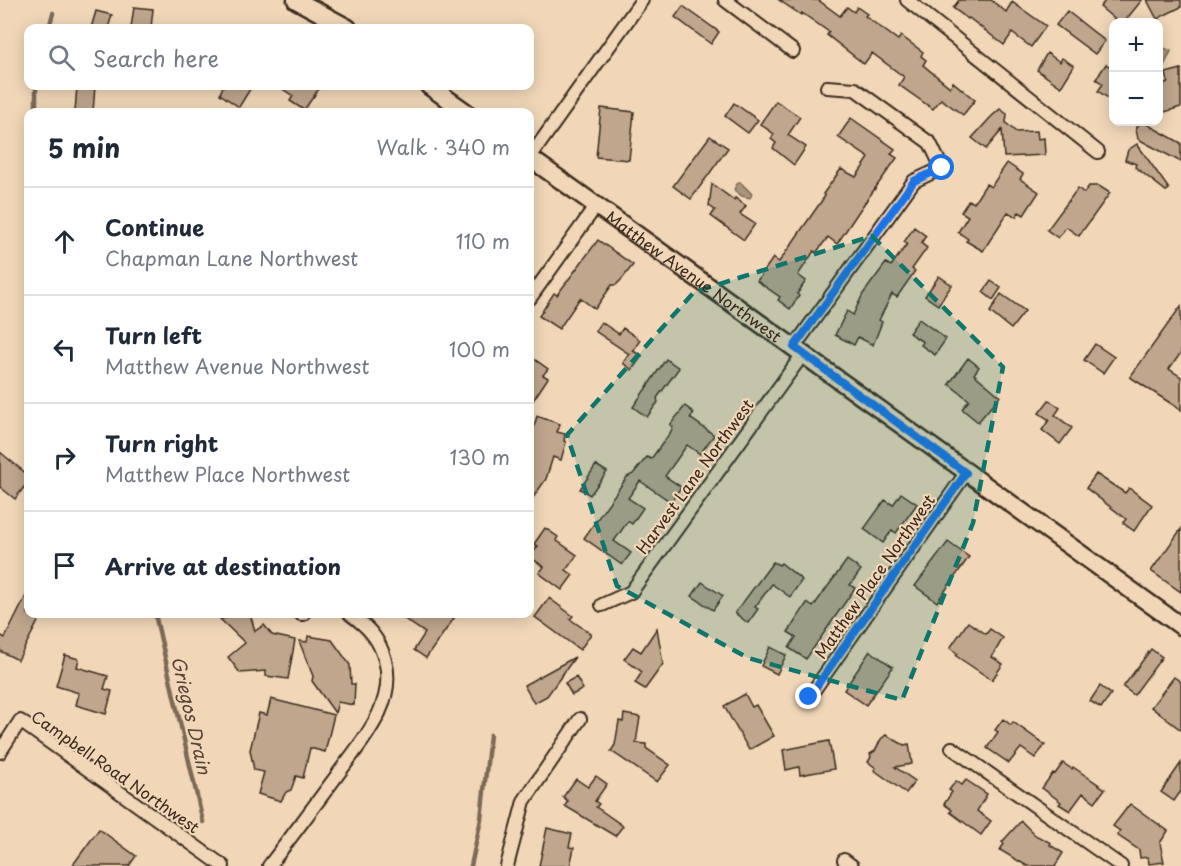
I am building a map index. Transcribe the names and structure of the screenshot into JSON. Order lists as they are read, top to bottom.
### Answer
{
  "streets": {
    "street": [
      "Matthew Avenue Northwest",
      "Harvest Lane Northwest",
      "Matthew Place Northwest",
      "Campbell Road Northwest"
    ]
  },
  "crossings": [
    ["Matthew Avenue Northwest", "Harvest Lane Northwest"],
    ["Matthew Avenue Northwest", "Matthew Place Northwest"]
  ],
  "water": ["Griegos Drain"],
  "page": {
    "map_buttons": ["+", "−"],
    "search": "Search here",
    "heading": ["5 min", "Walk · 340 m"],
    "list": [
      ["Continue", "Chapman Lane Northwest", "110 m"],
      ["Turn left", "Matthew Avenue Northwest", "100 m"],
      ["Turn right", "Matthew Place Northwest", "130 m"],
      "Arrive at destination"
    ]
  }
}
